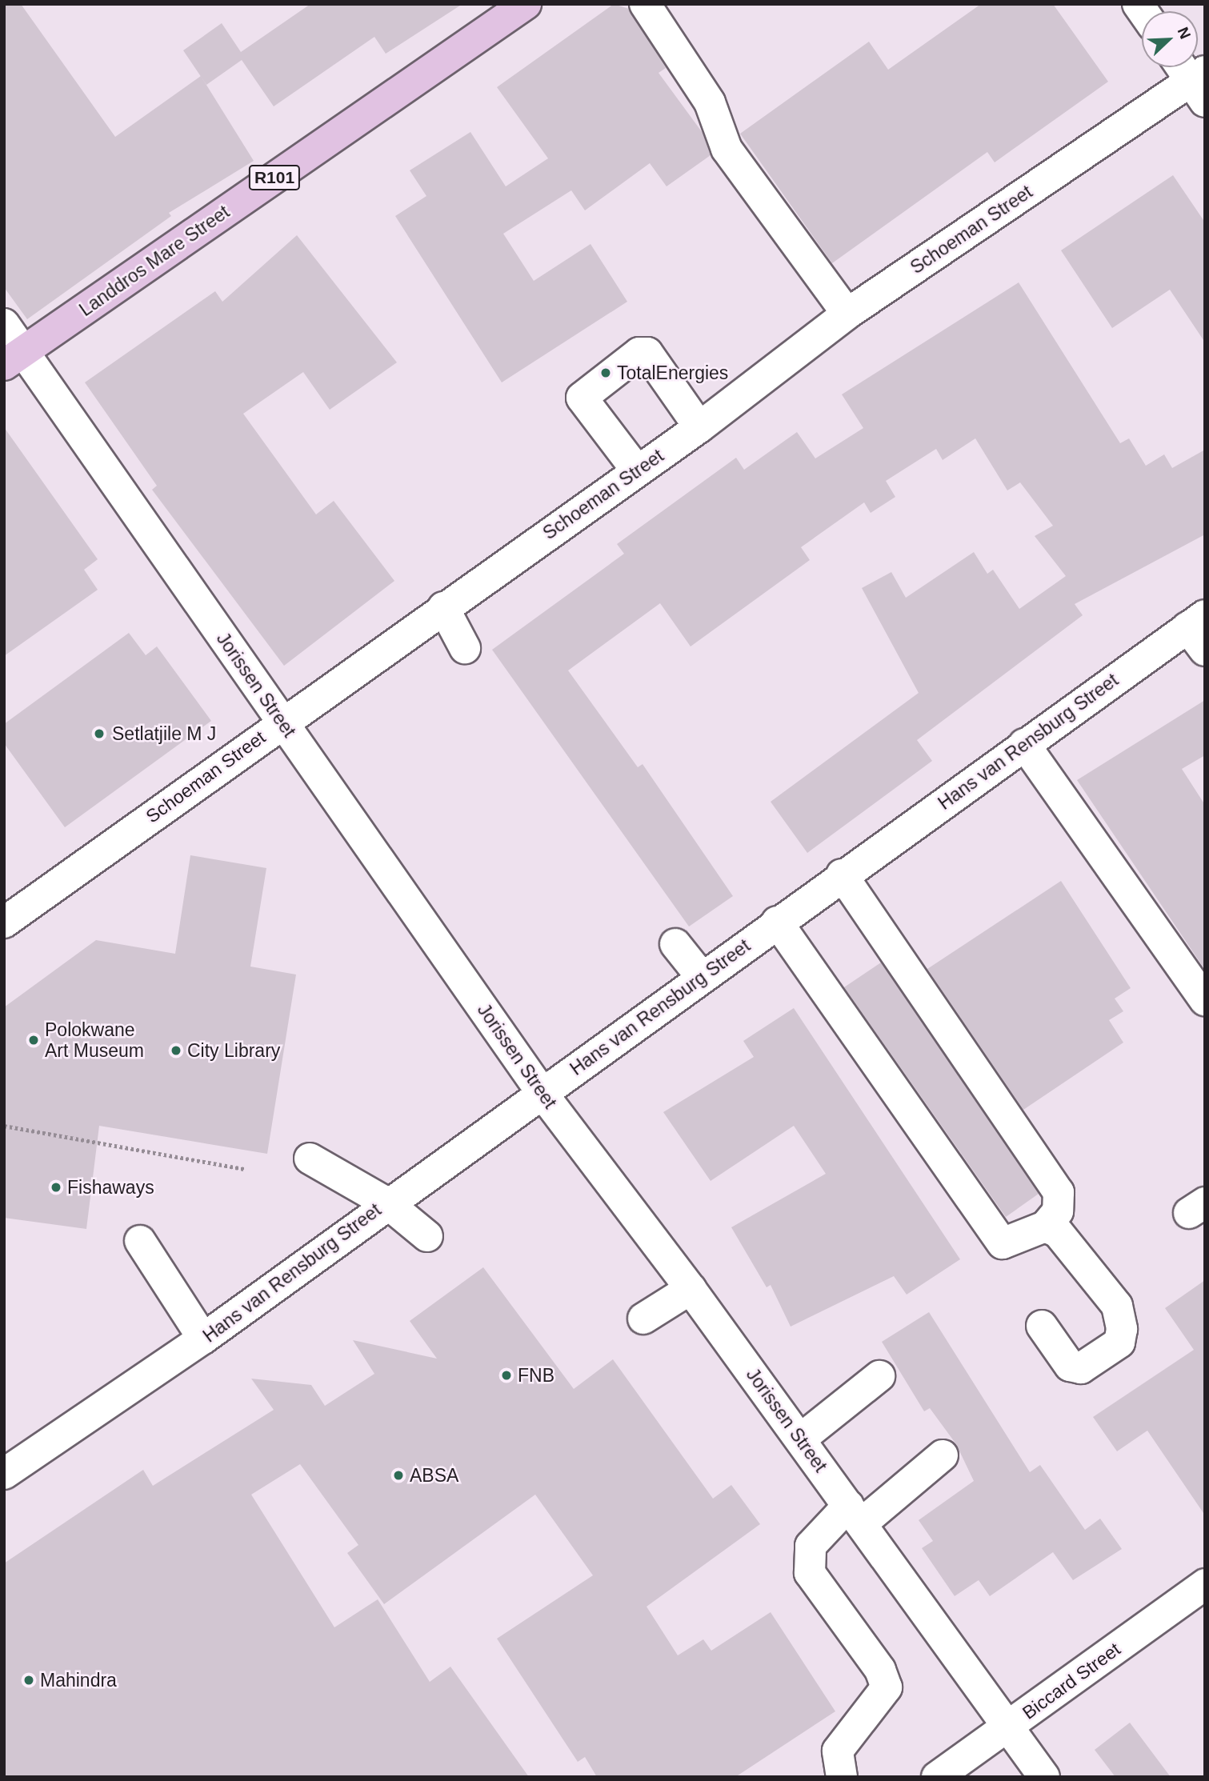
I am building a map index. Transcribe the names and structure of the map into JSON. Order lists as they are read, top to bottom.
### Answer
{
  "streets": {
    "main road": ["R101", "Landdros Mare Street"],
    "street": [
      "Schoeman Street",
      "Jorissen Street",
      "Hans van Rensburg Street",
      "Biccard Street"
    ]
  },
  "crossings": [
    ["Schoeman Street", "Jorissen Street"],
    ["Landdros Mare Street", "Jorissen Street"],
    ["Jorissen Street", "Hans van Rensburg Street"],
    ["Jorissen Street", "Biccard Street"]
  ],
  "places": [
    "TotalEnergies",
    "Setlatjile M J",
    "Polokwane Art Museum",
    "City Library",
    "Fishaways",
    "FNB",
    "ABSA",
    "Mahindra"
  ],
  "north": "top right"
}
